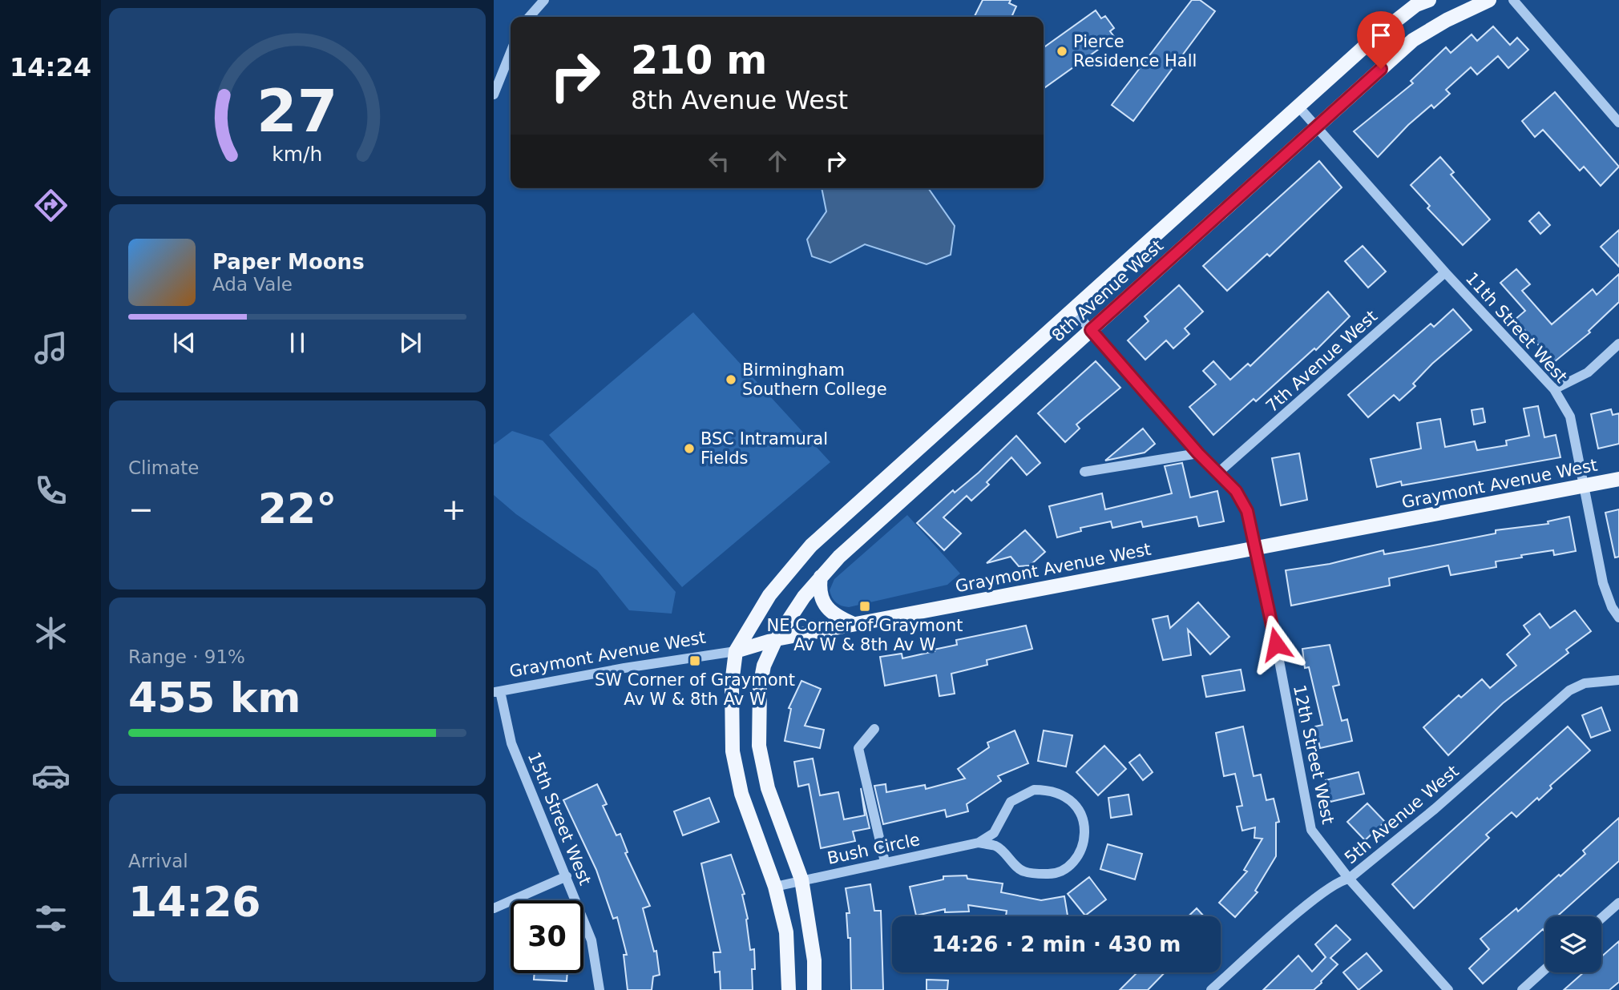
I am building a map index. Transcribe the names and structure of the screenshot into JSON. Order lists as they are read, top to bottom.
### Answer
{
  "streets": {
    "main road": ["8th Avenue West", "Graymont Avenue West"],
    "street": [
      "11th Street West",
      "7th Avenue West",
      "12th Street West",
      "5th Avenue West",
      "15th Street West",
      "Bush Circle"
    ]
  },
  "crossings": [
    ["8th Avenue West", "11th Street West"],
    ["8th Avenue West", "Graymont Avenue West"],
    ["8th Avenue West", "12th Street West"],
    ["8th Avenue West", "Bush Circle"],
    ["11th Street West", "7th Avenue West"],
    ["11th Street West", "Graymont Avenue West"],
    ["7th Avenue West", "12th Street West"],
    ["Graymont Avenue West", "12th Street West"],
    ["Graymont Avenue West", "15th Street West"],
    ["12th Street West", "5th Avenue West"]
  ],
  "places": {
    "other": ["Pierce Residence Hall", "Birmingham Southern College", "BSC Intramural Fields"],
    "transit": ["NE Corner of Graymont Av W & 8th Av W", "SW Corner of Graymont Av W & 8th Av W"]
  },
  "page": {
    "tabs": "14:24",
    "turn": ["210 m", "8th Avenue West"],
    "song": ["Paper Moons", "Ada Vale"],
    "tile": [
      "Climate",
      ["Range · 91%", "455 km"],
      ["Arrival", "14:26"]
    ],
    "heat": ["−", "22°", "+"],
    "limit": "30",
    "trip": "14:26 · 2 min · 430 m",
    "gauge": ["27", "km/h"]
  }
}
